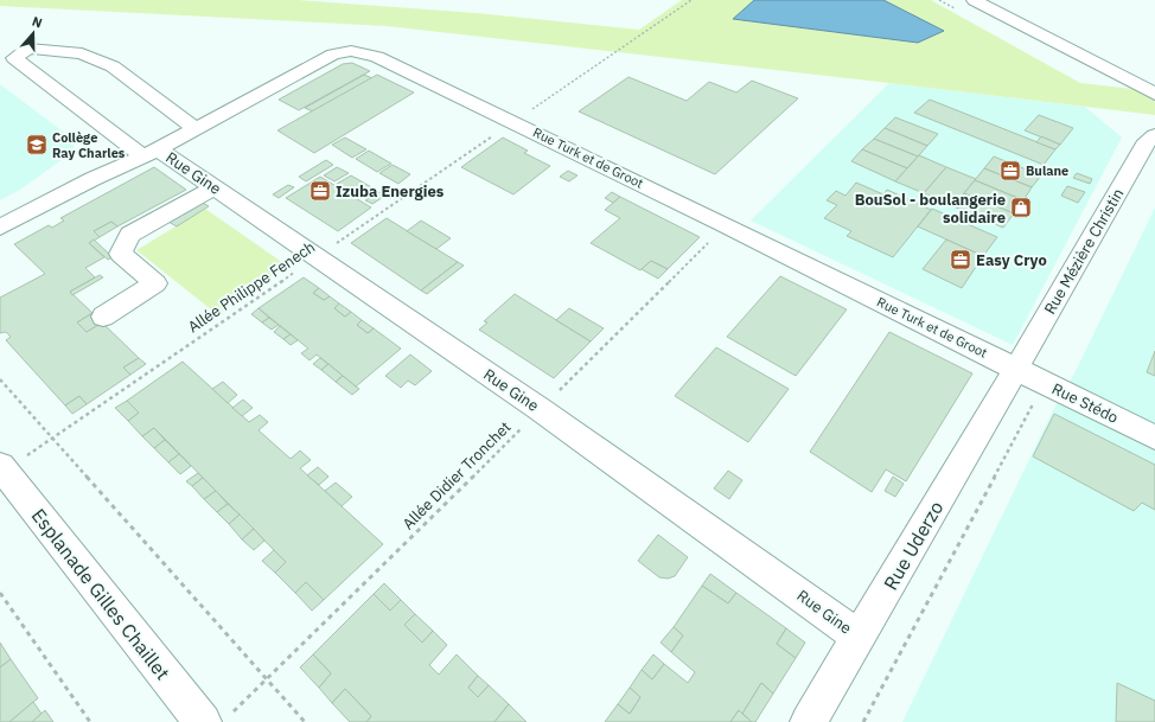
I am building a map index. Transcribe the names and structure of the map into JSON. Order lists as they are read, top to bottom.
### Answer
{
  "streets": {
    "street": [
      "Rue Turk et de Groot",
      "Rue Gine",
      "Rue Mézière Christin",
      "Rue Stédo",
      "Rue Uderzo",
      "Esplanade Gilles Chaillet"
    ],
    "path": ["Allée Philippe Fenech", "Allée Didier Tronchet"]
  },
  "crossings": [
    ["Rue Turk et de Groot", "Rue Gine"],
    ["Rue Turk et de Groot", "Rue Mézière Christin"],
    ["Rue Turk et de Groot", "Allée Philippe Fenech"],
    ["Rue Turk et de Groot", "Rue Stédo"],
    ["Rue Turk et de Groot", "Allée Didier Tronchet"],
    ["Rue Turk et de Groot", "Rue Uderzo"],
    ["Rue Gine", "Allée Philippe Fenech"],
    ["Rue Gine", "Allée Didier Tronchet"],
    ["Rue Gine", "Rue Uderzo"],
    ["Rue Mézière Christin", "Rue Stédo"],
    ["Rue Mézière Christin", "Rue Uderzo"],
    ["Allée Philippe Fenech", "Esplanade Gilles Chaillet"],
    ["Rue Stédo", "Rue Uderzo"],
    ["Allée Didier Tronchet", "Esplanade Gilles Chaillet"]
  ],
  "places": {
    "school or university": ["Collège Ray Charles"],
    "office": ["Bulane", "Izuba Energies", "Easy Cryo"],
    "shop": ["BouSol - boulangerie solidaire"]
  },
  "north": "top"
}
